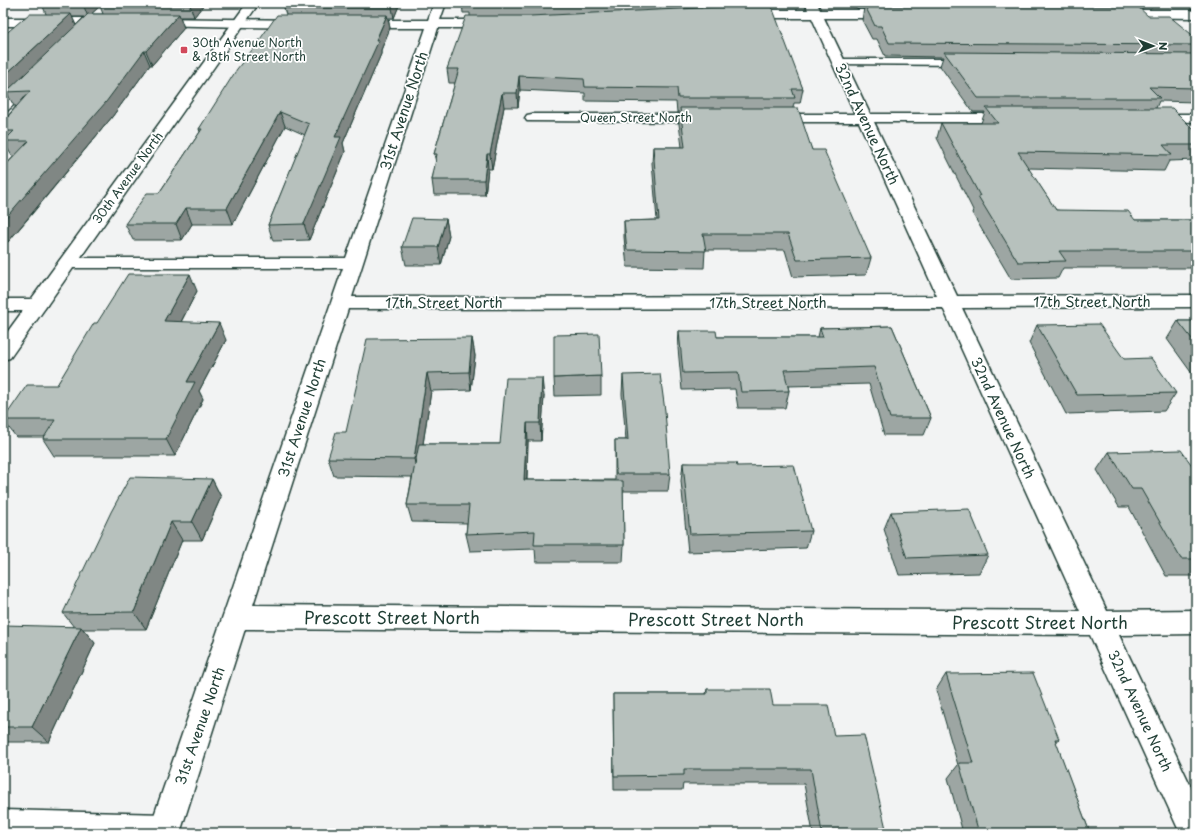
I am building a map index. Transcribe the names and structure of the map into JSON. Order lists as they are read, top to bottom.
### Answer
{
  "streets": {
    "street": [
      "31st Avenue North",
      "Queen Street North",
      "32nd Avenue North",
      "30th Avenue North",
      "17th Street North",
      "Prescott Street North"
    ]
  },
  "crossings": [
    ["31st Avenue North", "17th Street North"],
    ["31st Avenue North", "Prescott Street North"],
    ["32nd Avenue North", "17th Street North"],
    ["32nd Avenue North", "Prescott Street North"]
  ],
  "places": {
    "transit": ["30th Avenue North & 18th Street North"]
  },
  "north": "right"
}
